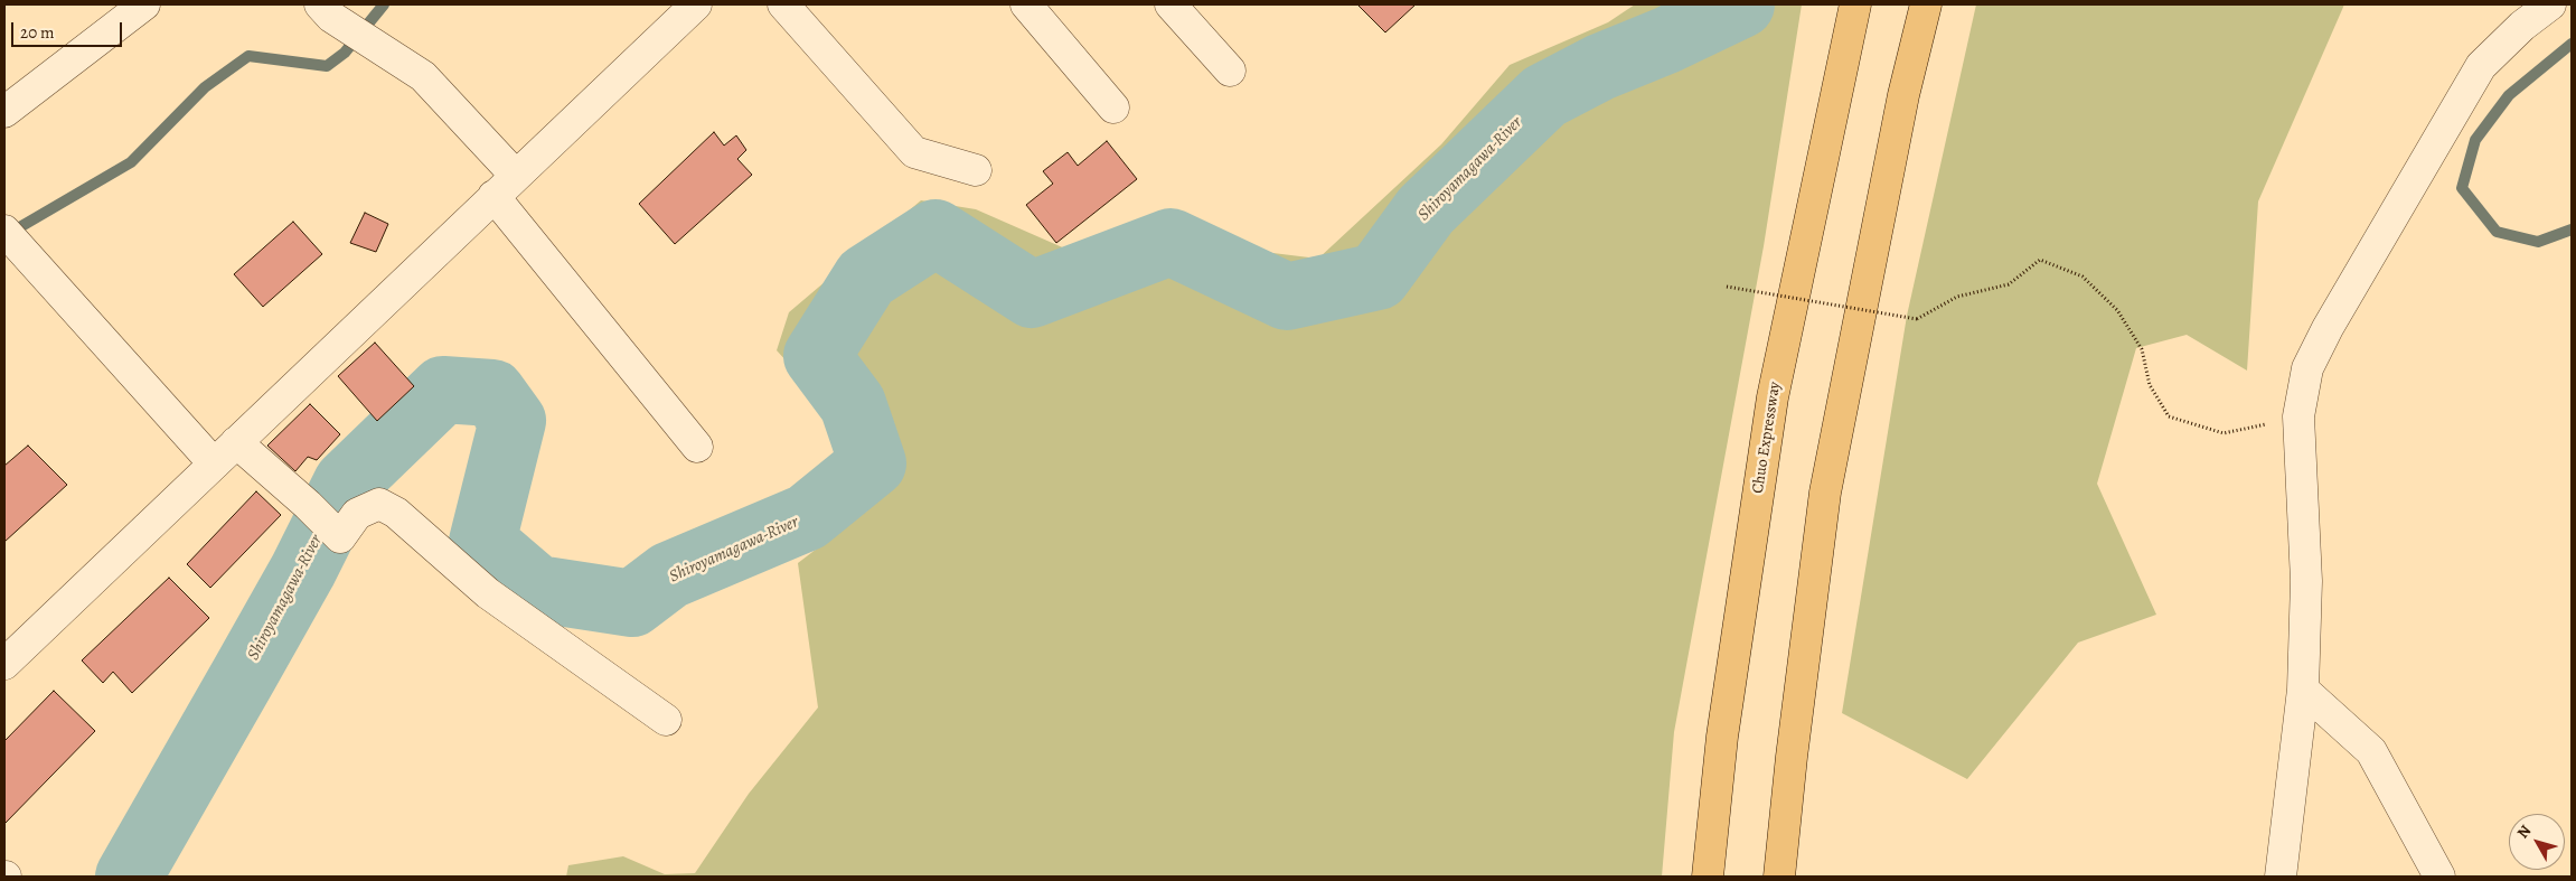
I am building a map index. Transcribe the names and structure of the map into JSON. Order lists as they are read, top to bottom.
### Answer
{
  "streets": {
    "highway": ["Chuo Expressway"]
  },
  "water": ["Shiroyamagawa-River"],
  "scale_bar": "20 m",
  "north": "top left"
}
